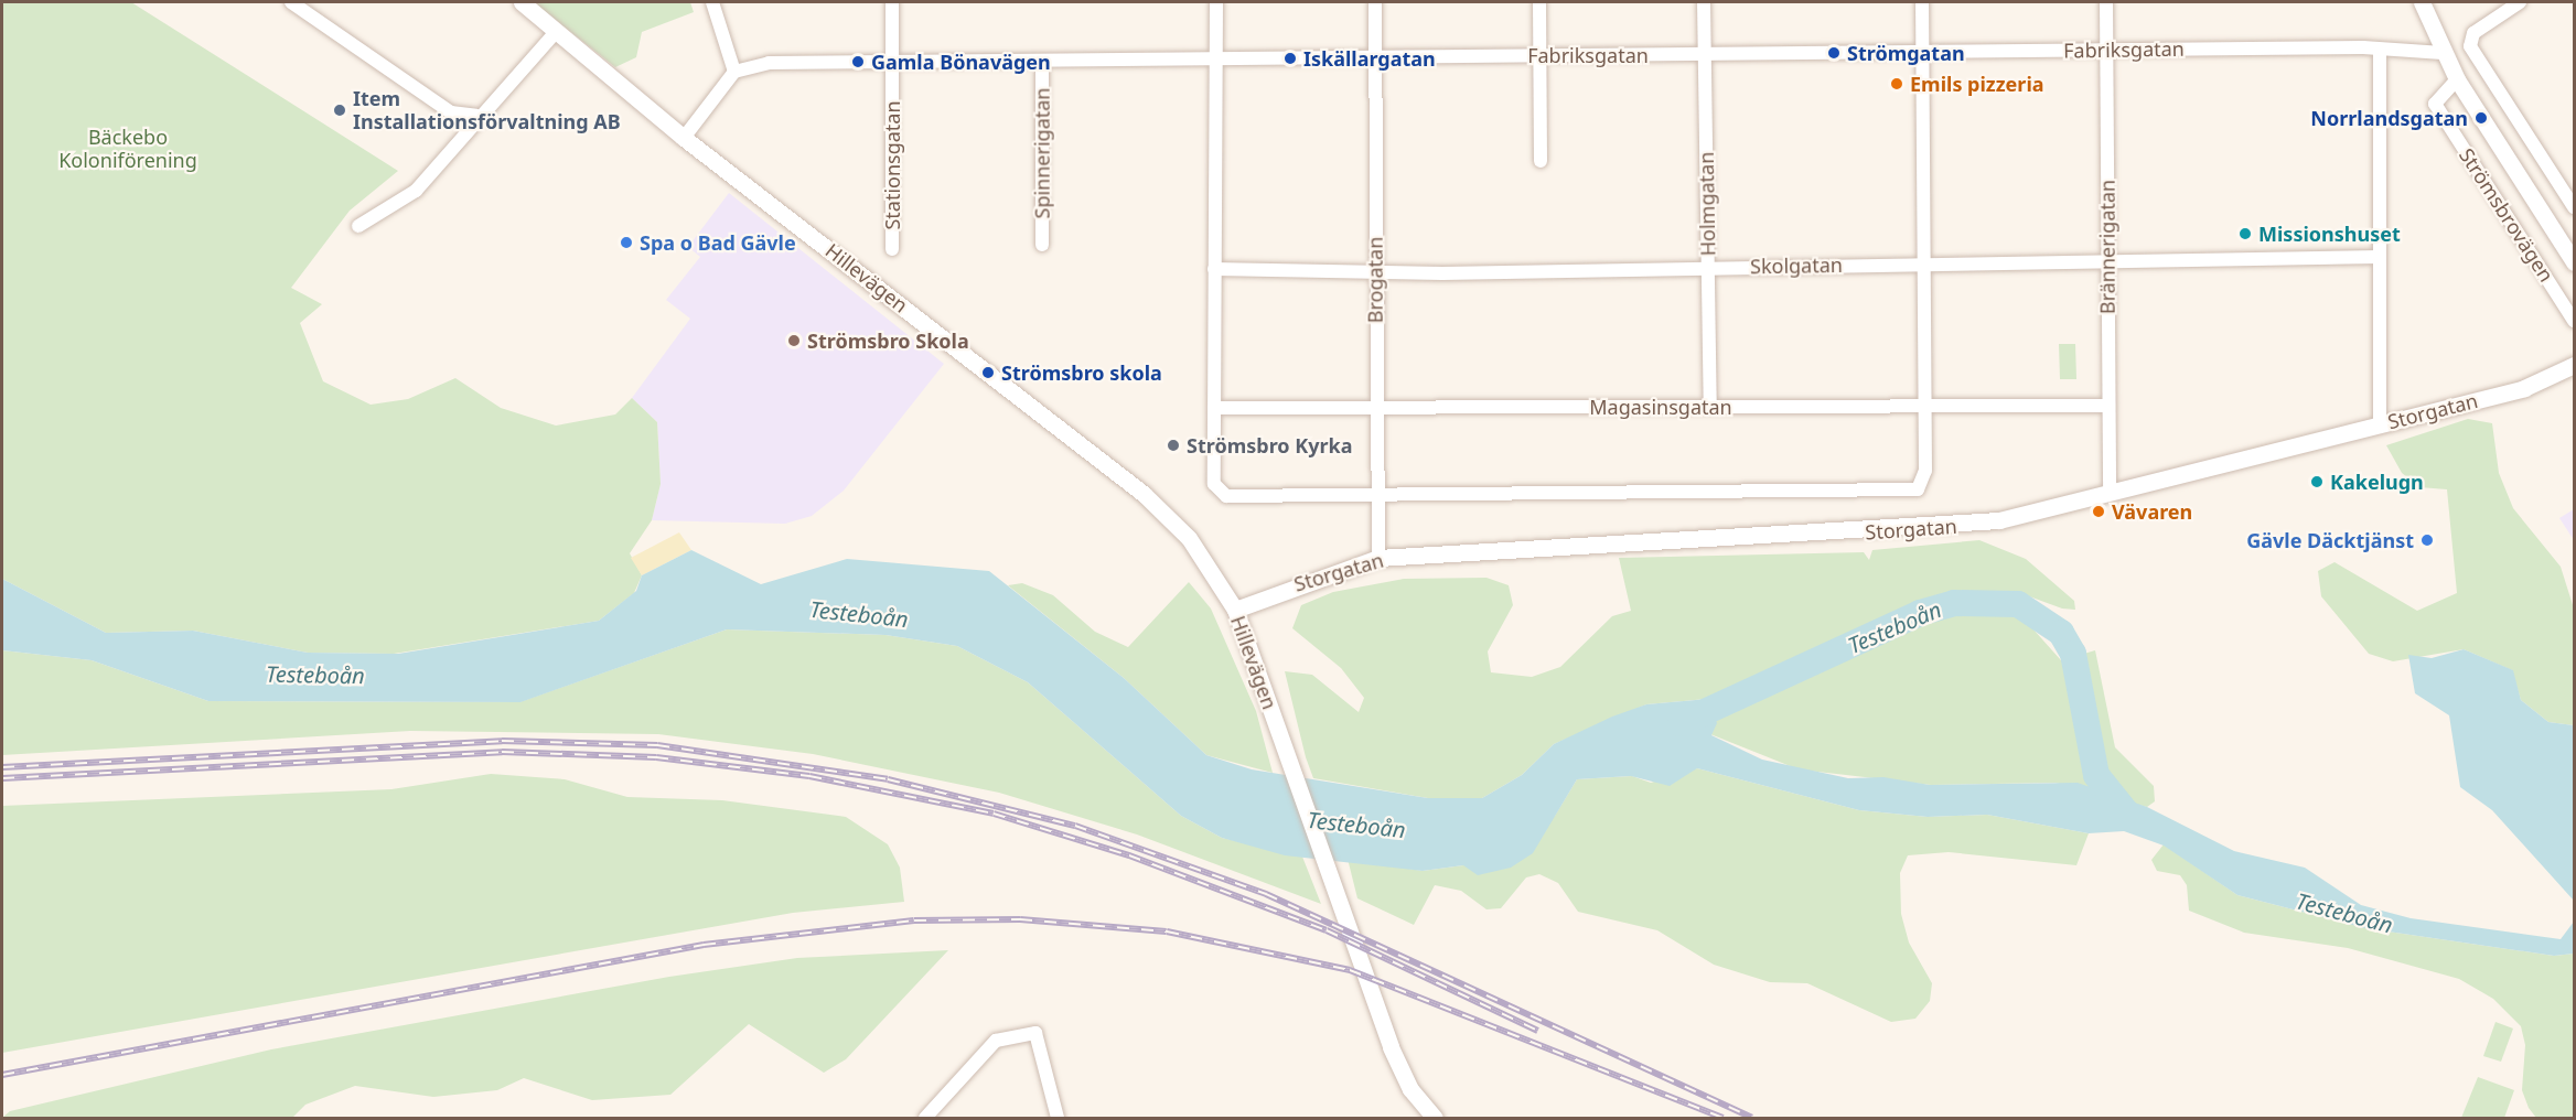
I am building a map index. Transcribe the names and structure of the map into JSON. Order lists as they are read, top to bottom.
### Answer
{
  "streets": {
    "street": [
      "Fabriksgatan",
      "Spinnerigatan",
      "Stationsgatan",
      "Holmgatan",
      "Strömsbrovägen",
      "Brännerigatan",
      "Skolgatan",
      "Hillevägen",
      "Brogatan",
      "Magasinsgatan",
      "Storgatan"
    ]
  },
  "crossings": [
    ["Fabriksgatan", "Spinnerigatan"],
    ["Fabriksgatan", "Stationsgatan"],
    ["Fabriksgatan", "Holmgatan"],
    ["Fabriksgatan", "Strömsbrovägen"],
    ["Fabriksgatan", "Brännerigatan"],
    ["Fabriksgatan", "Brogatan"],
    ["Holmgatan", "Skolgatan"],
    ["Holmgatan", "Magasinsgatan"],
    ["Brännerigatan", "Skolgatan"],
    ["Brännerigatan", "Magasinsgatan"],
    ["Brännerigatan", "Storgatan"],
    ["Skolgatan", "Brogatan"],
    ["Hillevägen", "Storgatan"],
    ["Brogatan", "Magasinsgatan"],
    ["Brogatan", "Storgatan"]
  ],
  "water": ["Testeboån"],
  "parks": ["Bäckebo Koloniförening"],
  "places": [
    "Strömgatan",
    "Iskällargatan",
    "Gamla Bönavägen",
    "Emils pizzeria",
    "Item Installationsförvaltning AB",
    "Norrlandsgatan",
    "Missionshuset",
    "Spa o Bad Gävle",
    "Strömsbro Skola",
    "Strömsbro skola",
    "Strömsbro Kyrka",
    "Kakelugn",
    "Vävaren",
    "Gävle Däcktjänst"
  ]
}
